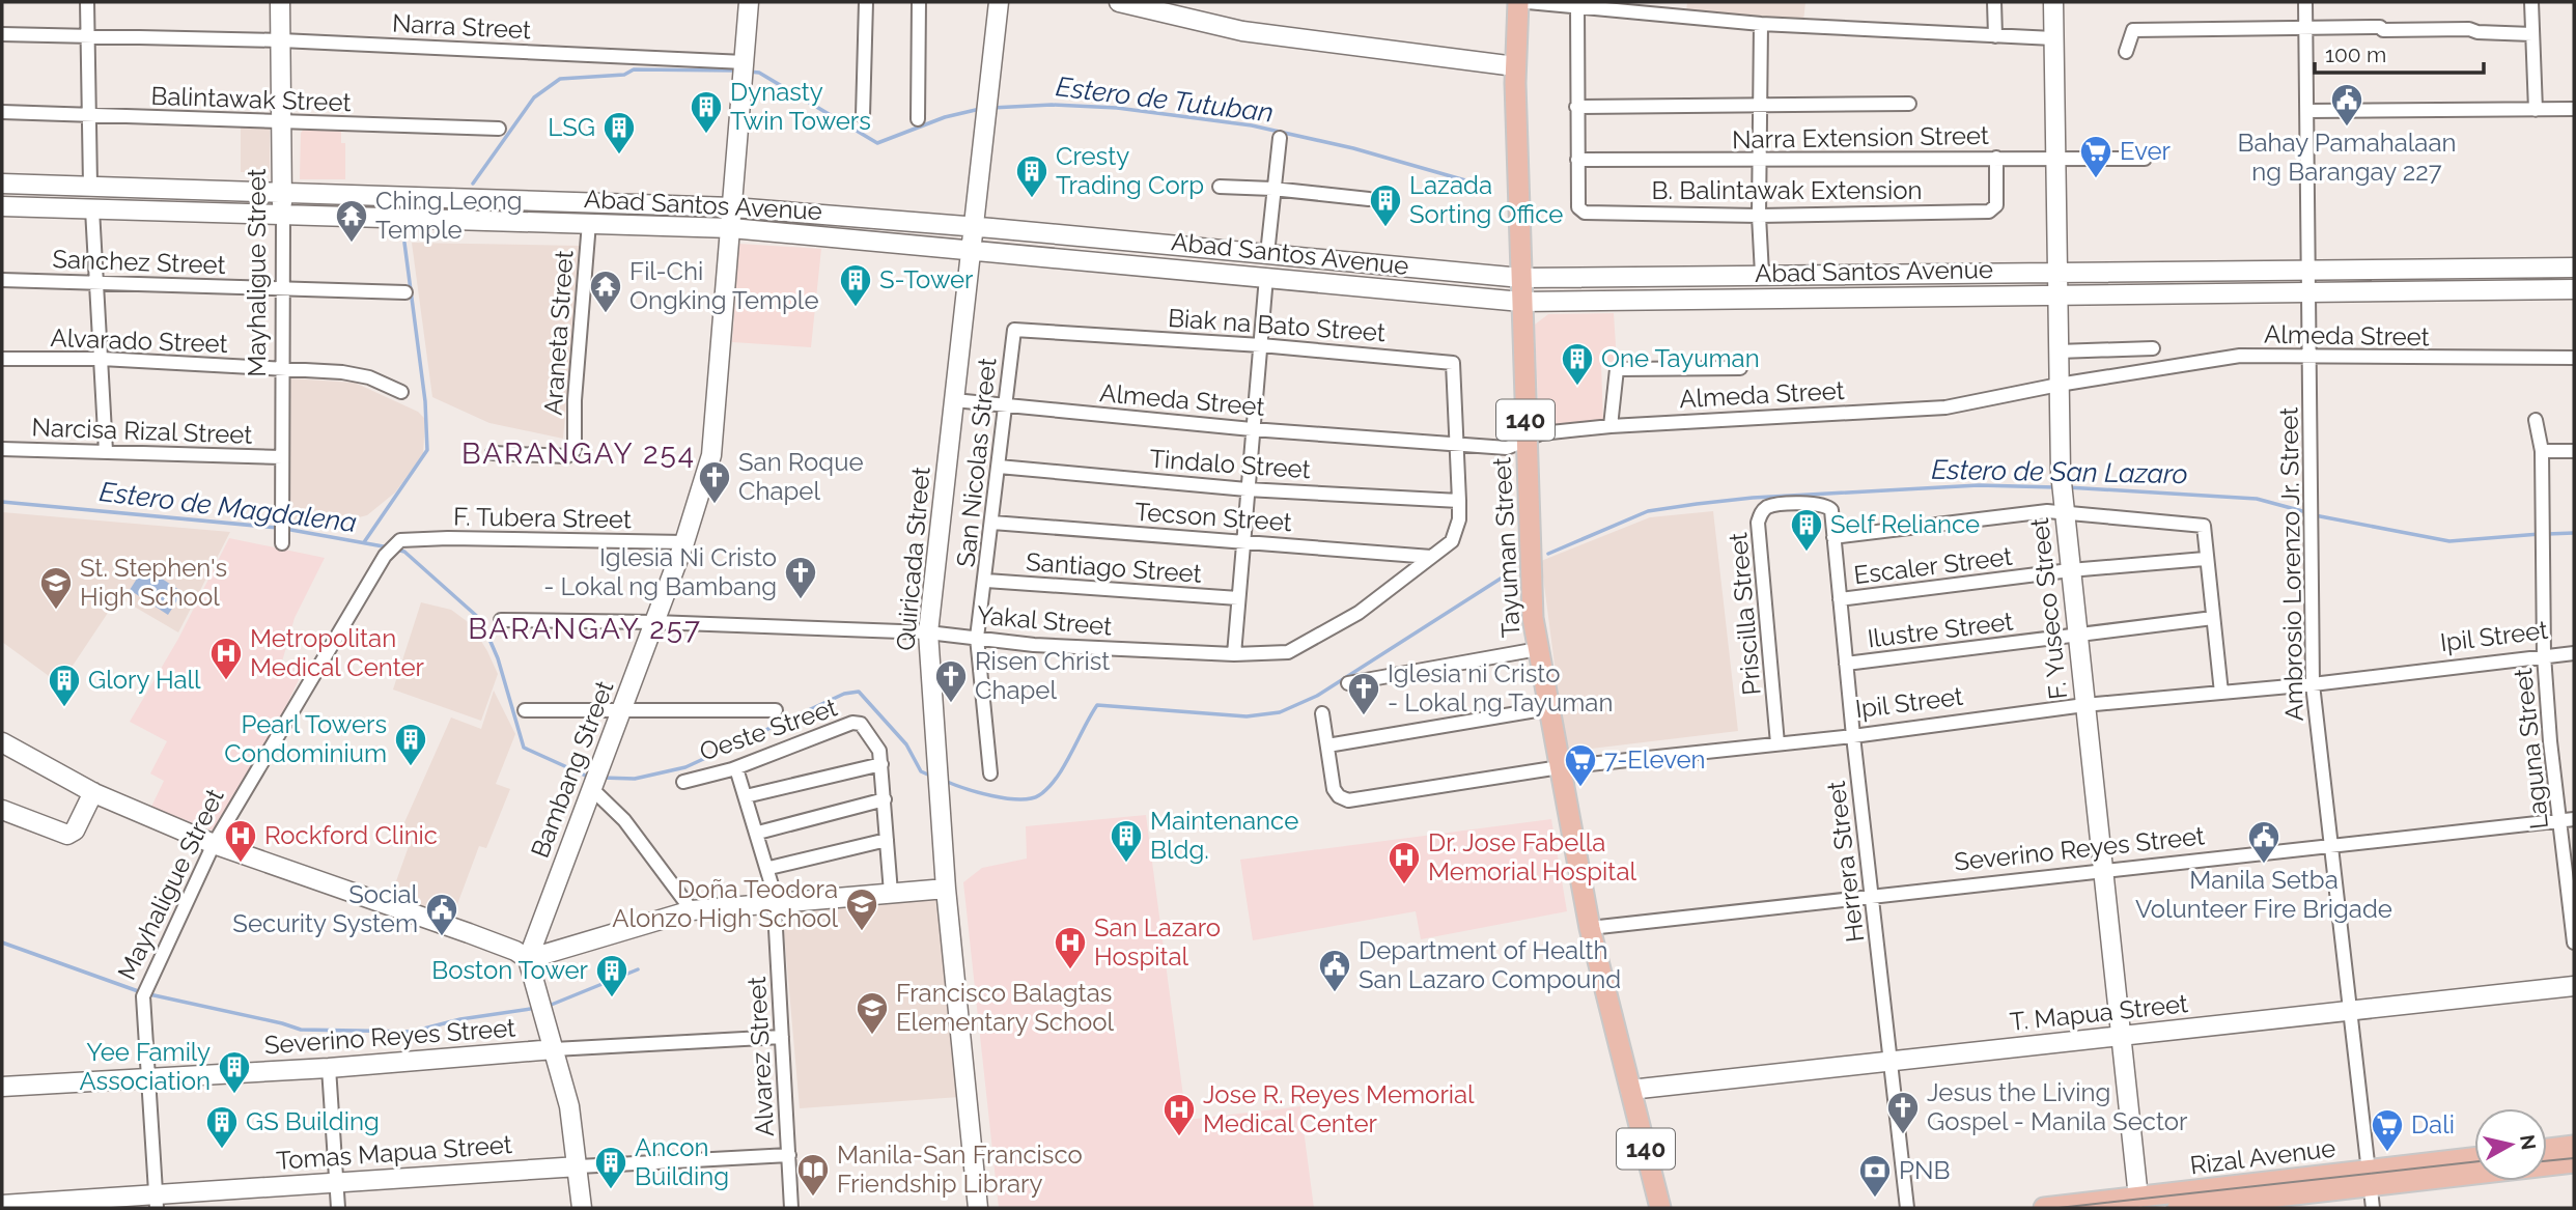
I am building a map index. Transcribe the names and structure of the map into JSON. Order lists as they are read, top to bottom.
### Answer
{
  "streets": {
    "main road": ["140", "Tayuman Street", "Rizal Avenue"],
    "street": [
      "Narra Street",
      "Balintawak Street",
      "Narra Extension Street",
      "B. Balintawak Extension",
      "Abad Santos Avenue",
      "Sanchez Street",
      "Mayhaligue Street",
      "Biak na Bato Street",
      "Araneta Street",
      "Almeda Street",
      "Alvarado Street",
      "Narcisa Rizal Street",
      "San Nicolas Street",
      "Tindalo Street",
      "Tecson Street",
      "F. Tubera Street",
      "Quiricada Street",
      "Ambrosio Lorenzo Jr. Street",
      "Escaler Street",
      "Santiago Street",
      "F. Yuseco Street",
      "Priscilla Street",
      "Yakal Street",
      "Ilustre Street",
      "Ipil Street",
      "Oeste Street",
      "Laguna Street",
      "Bambang Street",
      "Severino Reyes Street",
      "Herrera Street",
      "T. Mapua Street",
      "Alvarez Street",
      "Tomas Mapua Street"
    ]
  },
  "crossings": [
    ["Narra Street", "Mayhaligue Street"],
    ["Narra Street", "Bambang Street"],
    ["Balintawak Street", "Mayhaligue Street"],
    ["Narra Extension Street", "B. Balintawak Extension"],
    ["Narra Extension Street", "F. Yuseco Street"],
    ["Abad Santos Avenue", "Mayhaligue Street"],
    ["Abad Santos Avenue", "Araneta Street"],
    ["Abad Santos Avenue", "Tayuman Street"],
    ["Abad Santos Avenue", "Quiricada Street"],
    ["Abad Santos Avenue", "Ambrosio Lorenzo Jr. Street"],
    ["Abad Santos Avenue", "F. Yuseco Street"],
    ["Abad Santos Avenue", "Bambang Street"],
    ["Sanchez Street", "Mayhaligue Street"],
    ["Mayhaligue Street", "Alvarado Street"],
    ["Mayhaligue Street", "Narcisa Rizal Street"],
    ["Mayhaligue Street", "F. Tubera Street"],
    ["Mayhaligue Street", "Severino Reyes Street"],
    ["Mayhaligue Street", "Tomas Mapua Street"],
    ["Biak na Bato Street", "Almeda Street"],
    ["Biak na Bato Street", "San Nicolas Street"],
    ["Biak na Bato Street", "Yakal Street"],
    ["Almeda Street", "San Nicolas Street"],
    ["Almeda Street", "Tayuman Street"],
    ["Almeda Street", "Quiricada Street"],
    ["Almeda Street", "Ambrosio Lorenzo Jr. Street"],
    ["Almeda Street", "F. Yuseco Street"],
    ["Almeda Street", "Yakal Street"],
    ["San Nicolas Street", "Tindalo Street"],
    ["San Nicolas Street", "Tecson Street"],
    ["San Nicolas Street", "Santiago Street"],
    ["San Nicolas Street", "Yakal Street"],
    ["Tindalo Street", "Yakal Street"],
    ["Tecson Street", "Yakal Street"],
    ["F. Tubera Street", "Bambang Street"],
    ["Tayuman Street", "Ipil Street"],
    ["Tayuman Street", "Severino Reyes Street"],
    ["Tayuman Street", "T. Mapua Street"],
    ["Quiricada Street", "Yakal Street"],
    ["Ambrosio Lorenzo Jr. Street", "Ipil Street"],
    ["Ambrosio Lorenzo Jr. Street", "Severino Reyes Street"],
    ["Ambrosio Lorenzo Jr. Street", "T. Mapua Street"],
    ["Ambrosio Lorenzo Jr. Street", "Rizal Avenue"],
    ["Escaler Street", "F. Yuseco Street"],
    ["Escaler Street", "Herrera Street"],
    ["F. Yuseco Street", "Ilustre Street"],
    ["F. Yuseco Street", "Ipil Street"],
    ["F. Yuseco Street", "Severino Reyes Street"],
    ["F. Yuseco Street", "T. Mapua Street"],
    ["F. Yuseco Street", "Rizal Avenue"],
    ["Priscilla Street", "Ipil Street"],
    ["Priscilla Street", "Herrera Street"],
    ["Yakal Street", "Bambang Street"],
    ["Ilustre Street", "Herrera Street"],
    ["Ipil Street", "Laguna Street"],
    ["Ipil Street", "Herrera Street"],
    ["Oeste Street", "Alvarez Street"],
    ["Laguna Street", "Severino Reyes Street"],
    ["Severino Reyes Street", "Herrera Street"],
    ["Severino Reyes Street", "Alvarez Street"],
    ["Herrera Street", "T. Mapua Street"],
    ["Alvarez Street", "Tomas Mapua Street"]
  ],
  "districts": ["BARANGAY 254", "BARANGAY 257"],
  "water": ["Estero de Tutuban", "Estero de San Lazaro", "Estero de Magdalena"],
  "places": {
    "public building": [
      "Bahay Pamahalaan ng Barangay 227",
      "Manila Setba Volunteer Fire Brigade",
      "Social Security System",
      "Department of Health San Lazaro Compound"
    ],
    "building": [
      "Dynasty Twin Towers",
      "LSG",
      "Cresty Trading Corp",
      "Lazada Sorting Office",
      "S-Tower",
      "One Tayuman",
      "Self Reliance",
      "Glory Hall",
      "Pearl Towers Condominium",
      "Maintenance Bldg.",
      "Boston Tower",
      "Yee Family Association",
      "GS Building",
      "Ancon Building"
    ],
    "supermarket": ["Ever", "7-Eleven", "Dali"],
    "temple": ["Ching Leong Temple", "Fil-Chi Ongking Temple"],
    "church": [
      "San Roque Chapel",
      "Iglesia Ni Cristo - Lokal ng Bambang",
      "Risen Christ Chapel",
      "Iglesia ni Cristo - Lokal ng Tayuman",
      "Jesus the Living Gospel - Manila Sector"
    ],
    "school or university": ["St. Stephen's High School", "Doña Teodora Alonzo High School", "Francisco Balagtas Elementary School"],
    "hospital": [
      "Metropolitan Medical Center",
      "Rockford Clinic",
      "Dr. Jose Fabella Memorial Hospital",
      "San Lazaro Hospital",
      "Jose R. Reyes Memorial Medical Center"
    ],
    "library": ["Manila-San Francisco Friendship Library"],
    "bank": ["PNB"]
  },
  "scale_bar": "100 m",
  "north": "right"
}
